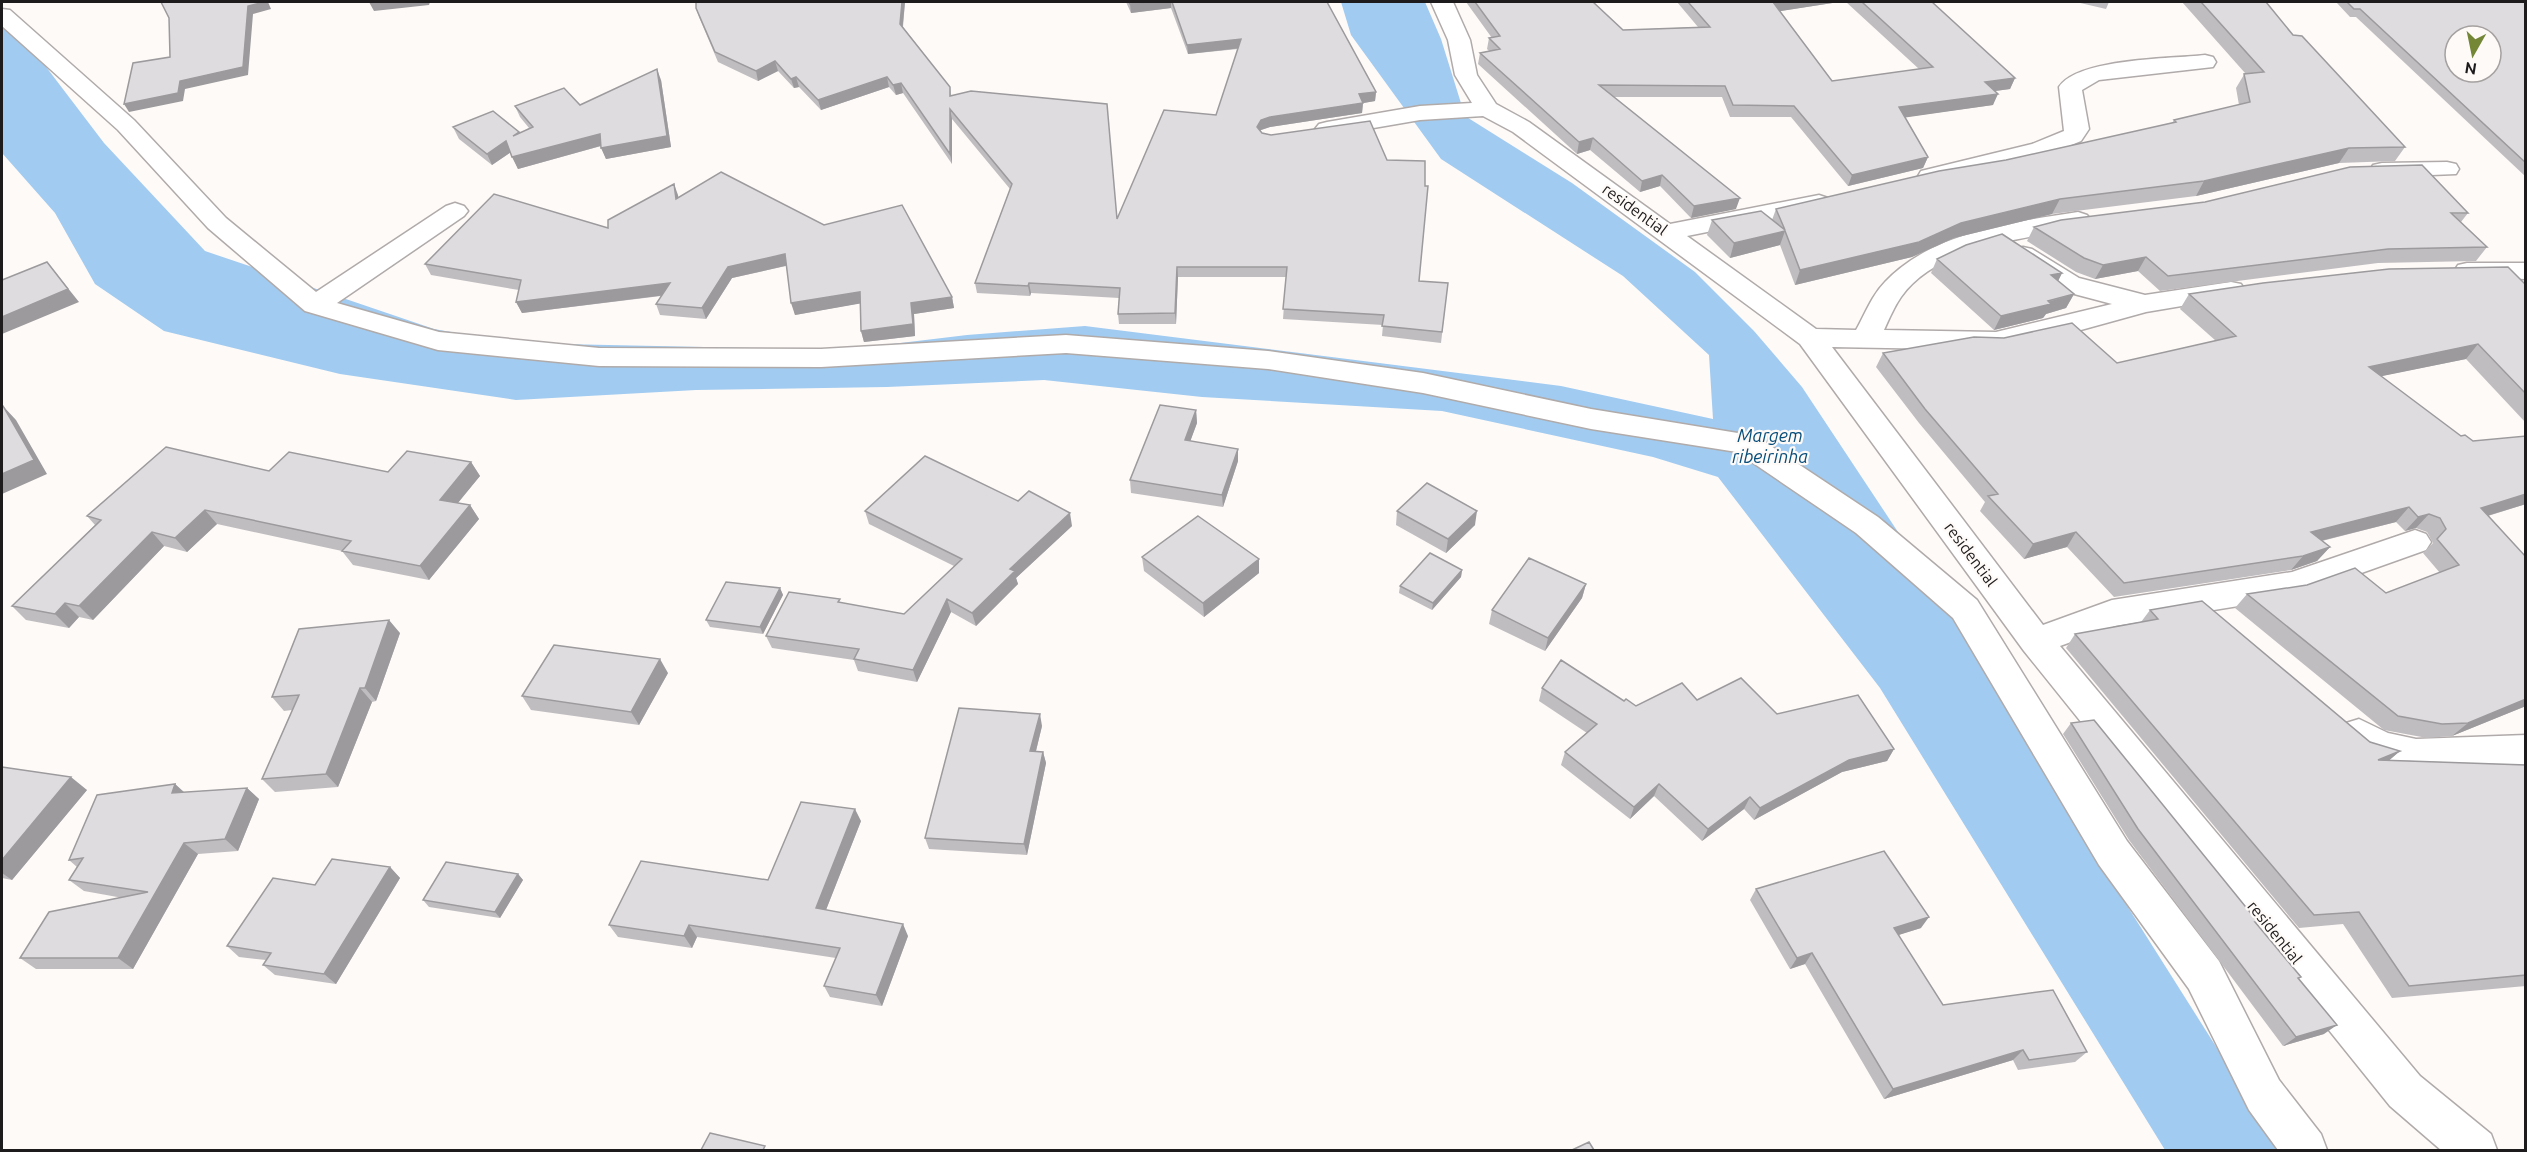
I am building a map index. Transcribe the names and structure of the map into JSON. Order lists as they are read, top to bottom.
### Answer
{
  "streets": {
    "street": ["residential"]
  },
  "water": ["Margem ribeirinha"],
  "north": "bottom"
}
